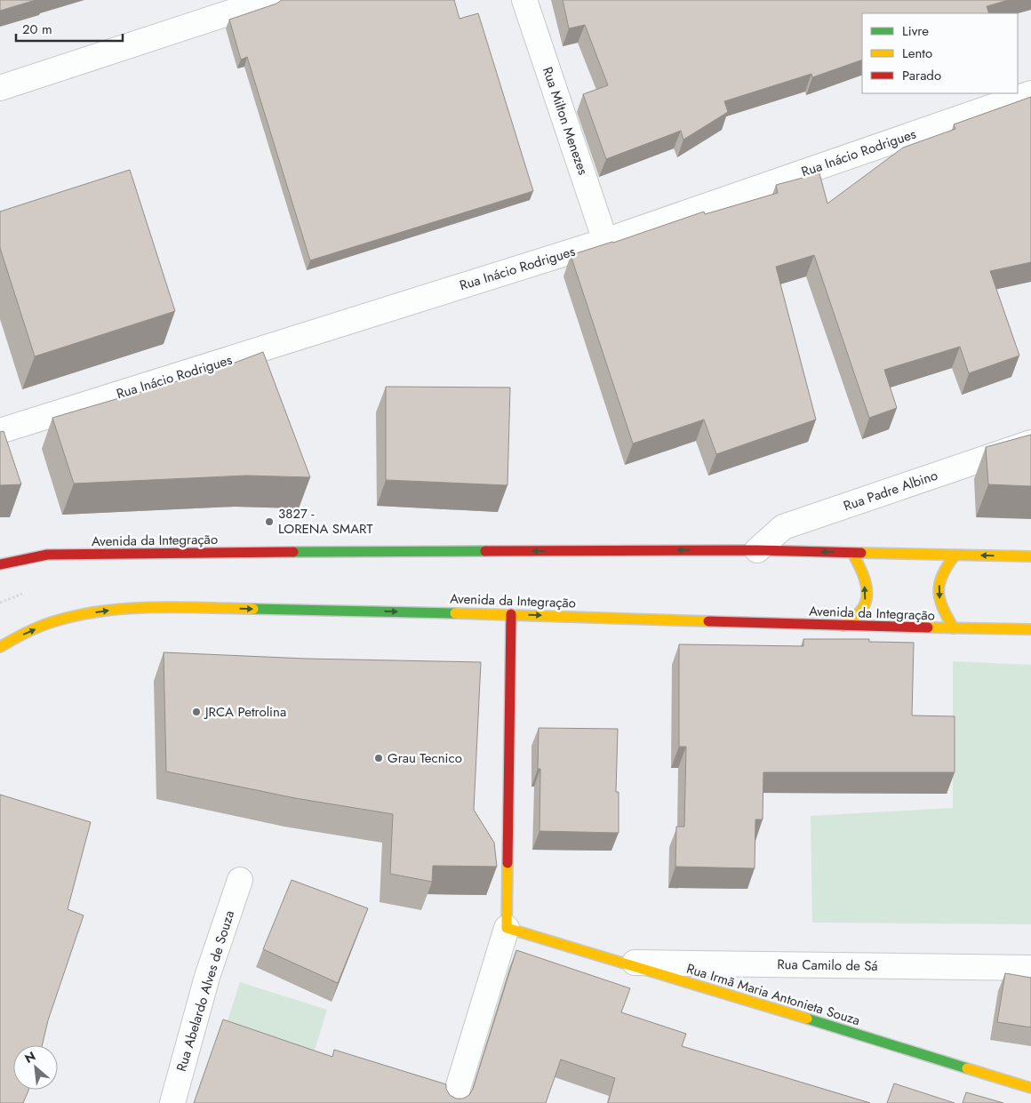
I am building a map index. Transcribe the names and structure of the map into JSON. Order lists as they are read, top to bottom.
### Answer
{
  "streets": {
    "main road": ["Avenida da Integração", "Rua Irmã Maria Antonieta Souza"],
    "street": [
      "Rua Milton Menezes",
      "Rua Inácio Rodrigues",
      "Rua Padre Albino",
      "Rua Camilo de Sá",
      "Rua Abelardo Alves de Souza"
    ]
  },
  "crossings": [
    ["Rua Milton Menezes", "Rua Inácio Rodrigues"],
    ["Rua Padre Albino", "Avenida da Integração"],
    ["Rua Camilo de Sá", "Rua Irmã Maria Antonieta Souza"]
  ],
  "places": ["3827 - LORENA SMART", "JRCA Petrolina", "Grau Tecnico"],
  "legend": ["Livre", "Lento", "Parado"],
  "scale_bar": "20 m",
  "north": "top left"
}
